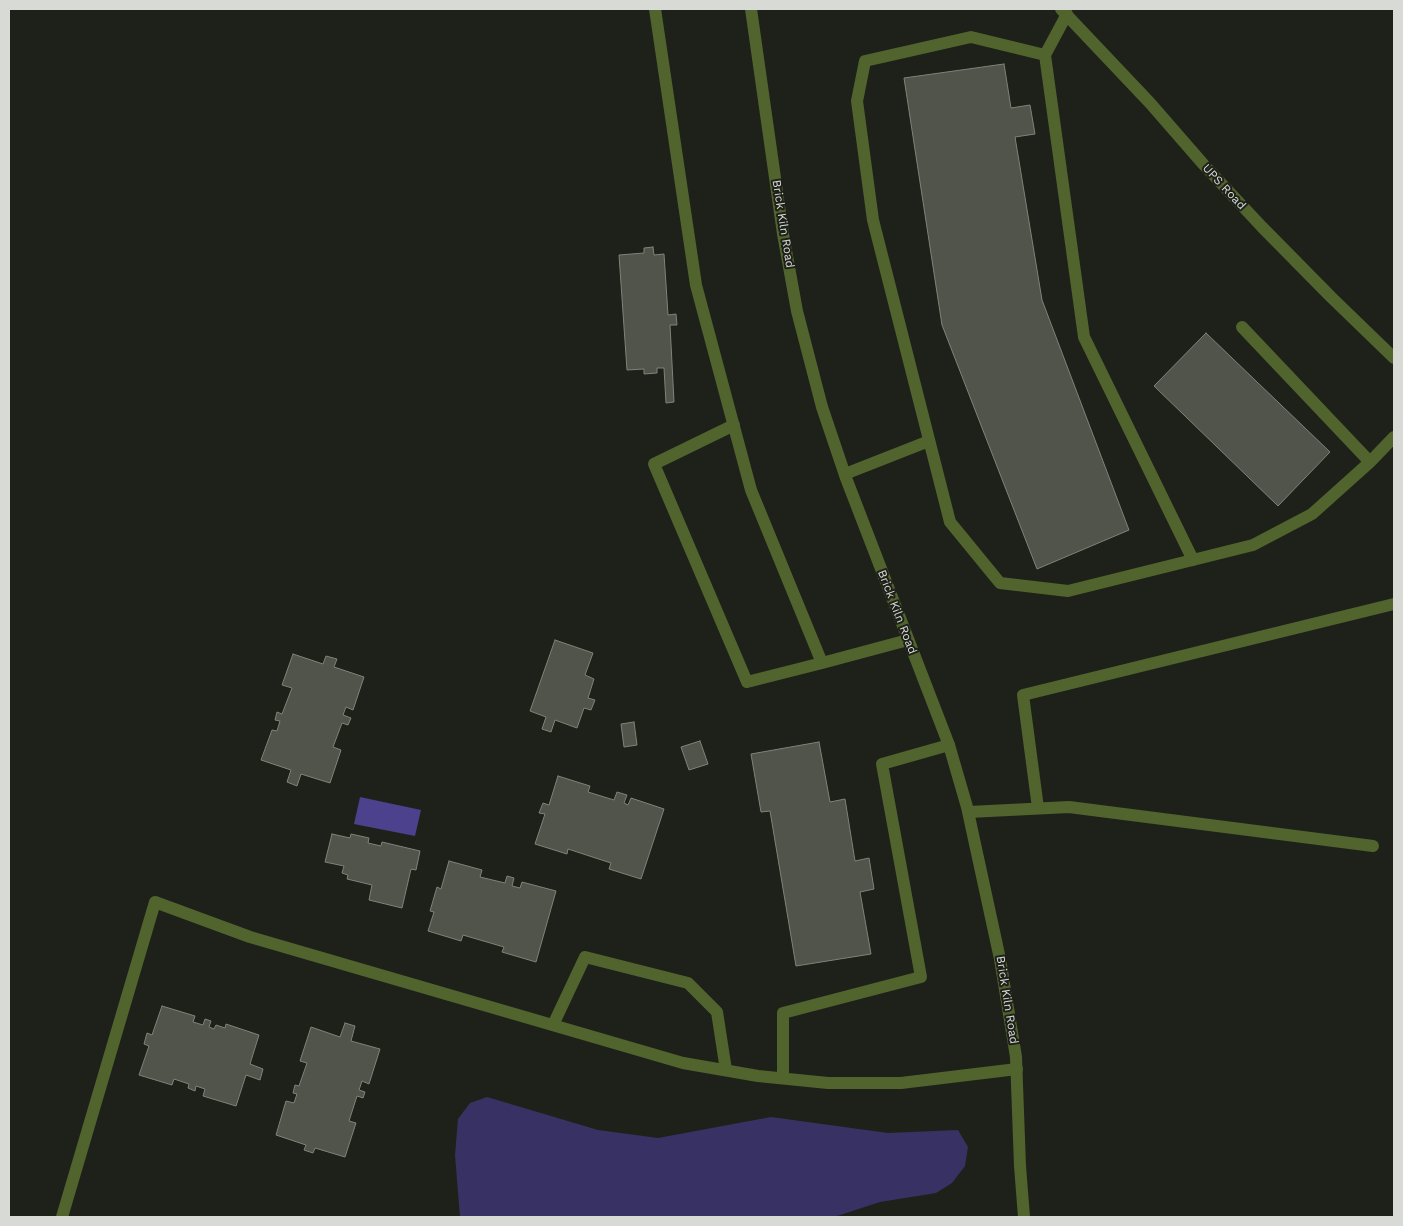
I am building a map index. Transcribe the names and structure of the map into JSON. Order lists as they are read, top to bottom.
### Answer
{
  "streets": {
    "street": ["UPS Road", "Brick Kiln Road"]
  }
}
